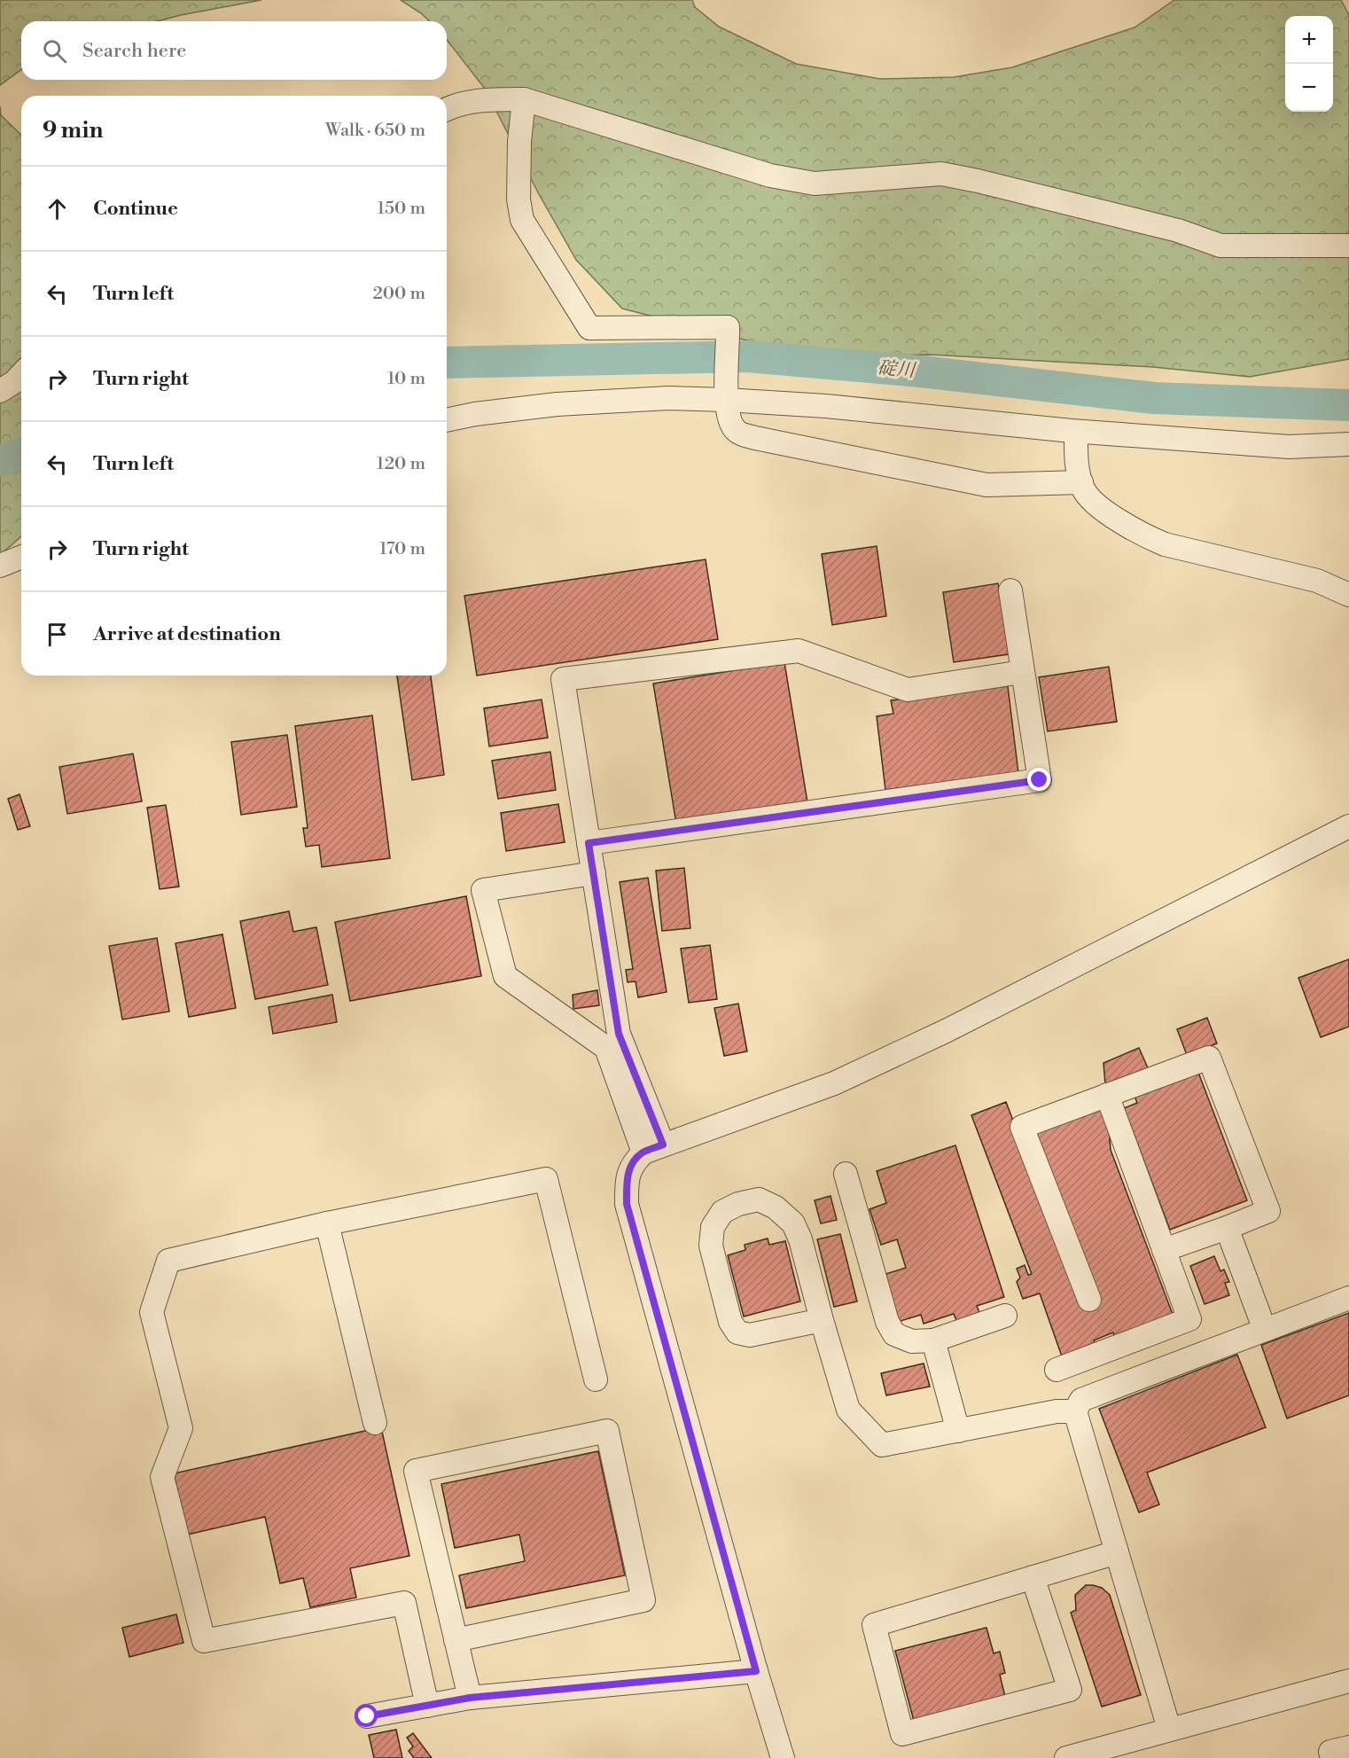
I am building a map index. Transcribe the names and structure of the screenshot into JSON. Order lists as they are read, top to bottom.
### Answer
{
  "water": ["碇川"],
  "page": {
    "map_buttons": ["+", "−"],
    "search": "Search here",
    "heading": ["9 min", "Walk · 650 m"],
    "list": [
      ["Continue", "150 m"],
      ["Turn left", "200 m"],
      ["Turn right", "10 m"],
      ["Turn left", "120 m"],
      ["Turn right", "170 m"],
      "Arrive at destination"
    ]
  }
}
